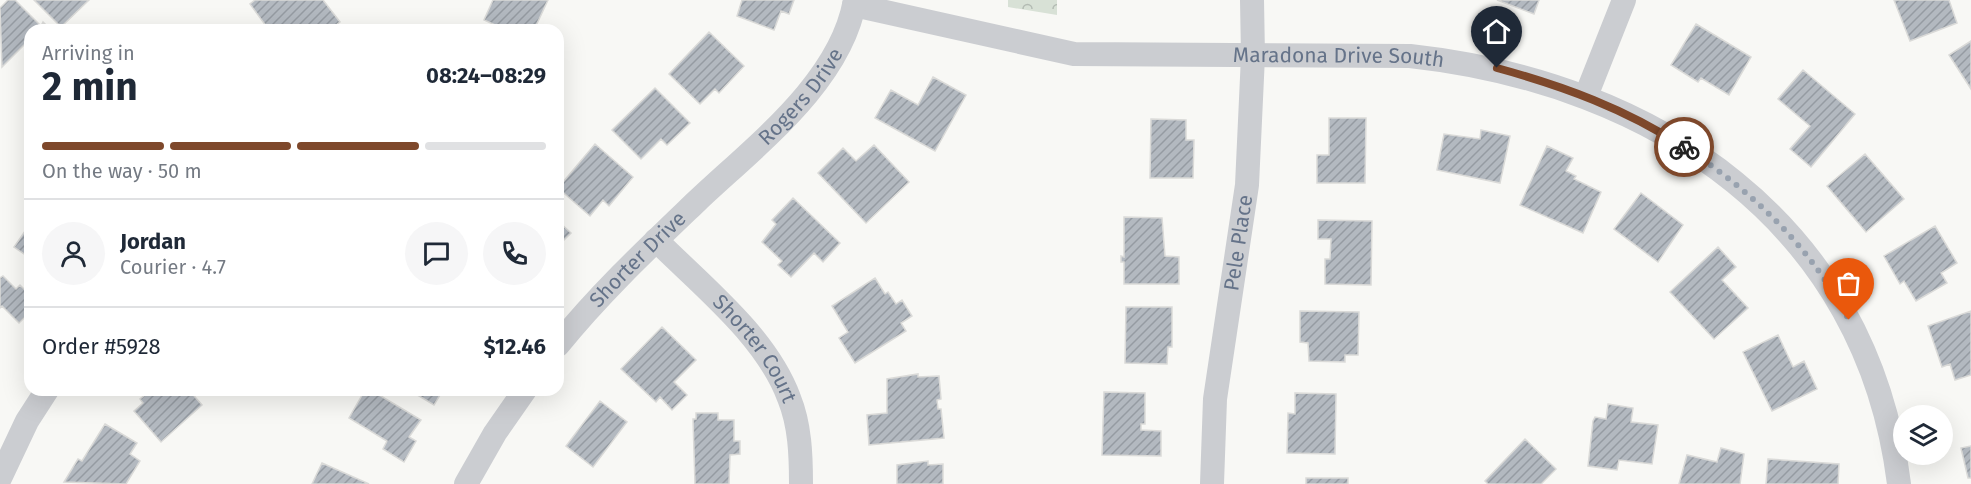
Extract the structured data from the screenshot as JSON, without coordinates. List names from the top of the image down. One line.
{"streets":{"street":["Maradona Drive South","Rogers Drive","Pele Place","Shorter Drive","Shorter Court"]},"crossings":[["Maradona Drive South","Rogers Drive"],["Maradona Drive South","Pele Place"],["Rogers Drive","Shorter Drive"],["Shorter Drive","Shorter Court"]],"page":{"heading":["2 min","Arriving in","08:24–08:29"],"panel":["Jordan","Courier · 4.7","Order #5928","$12.46"],"bar":"On the way · 50 m"}}
